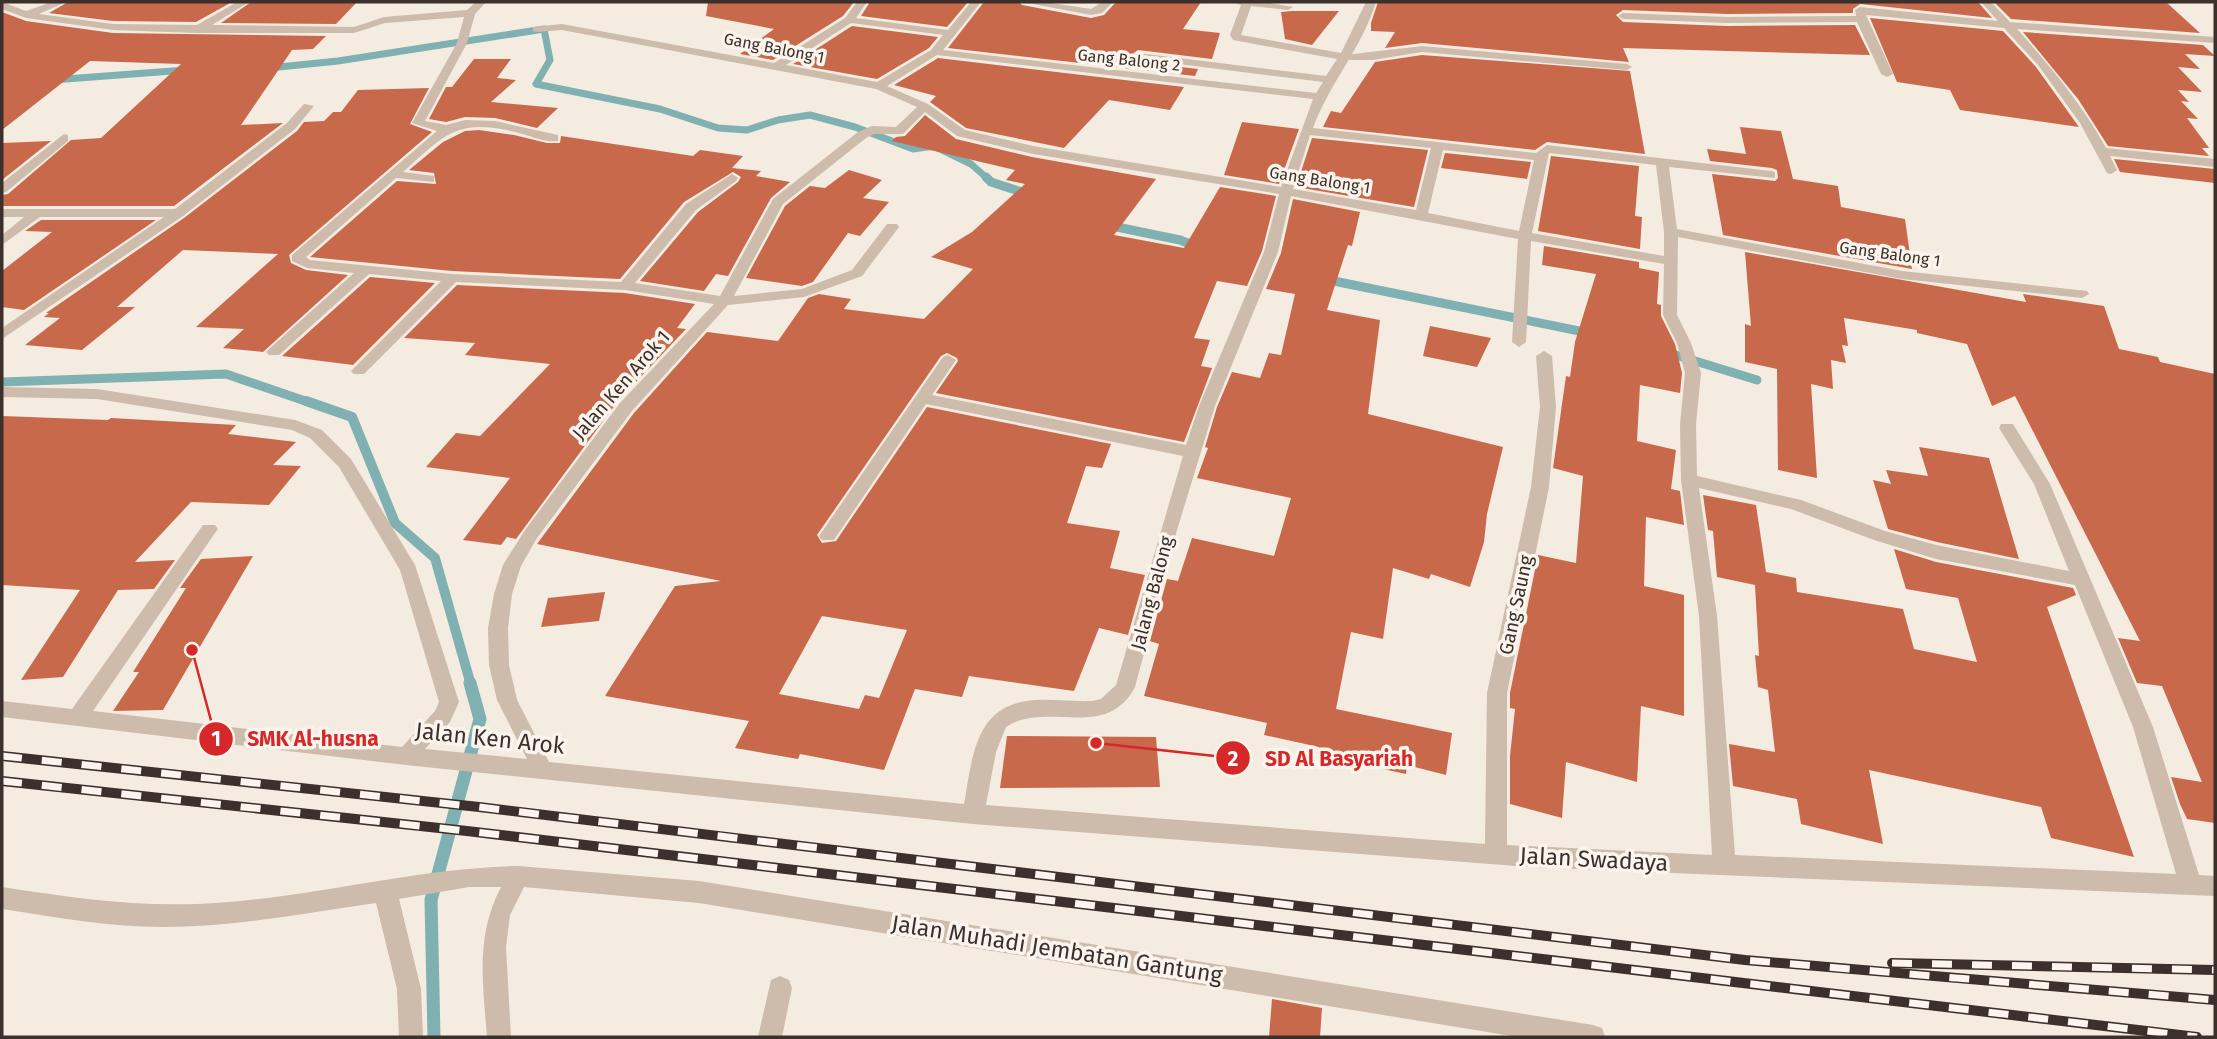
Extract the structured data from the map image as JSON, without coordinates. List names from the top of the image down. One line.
{"streets":{"street":["Gang Balong 1","Gang Balong 2","Jalan Ken Arok 1","Jalang Balong","Gang Saung","Jalan Ken Arok","Jalan Swadaya","Jalan Muhadi Jembatan Gantung"]},"crossings":[["Gang Balong 1","Jalan Ken Arok 1"],["Gang Balong 1","Jalang Balong"],["Gang Balong 2","Jalang Balong"],["Jalan Ken Arok 1","Jalan Ken Arok"],["Jalang Balong","Jalan Ken Arok"],["Jalang Balong","Jalan Swadaya"],["Gang Saung","Jalan Swadaya"],["Jalan Ken Arok","Jalan Swadaya"]],"places":["SMK Al-husna","SD Al Basyariah"]}
